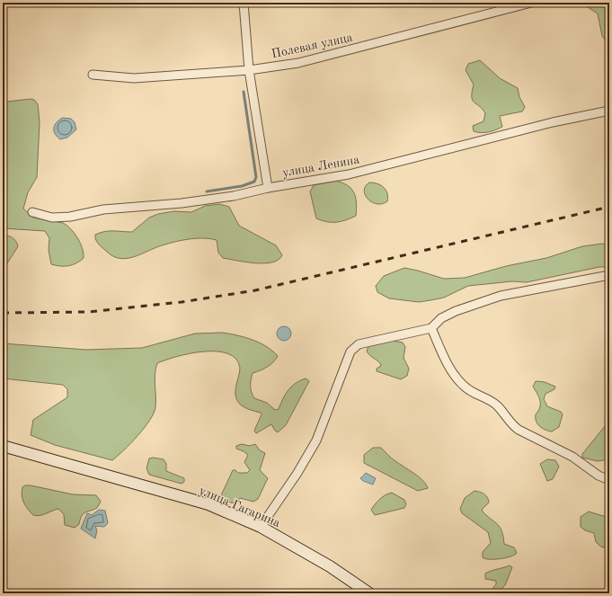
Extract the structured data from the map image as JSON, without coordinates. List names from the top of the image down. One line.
{"streets":{"main road":["улица Гагарина"],"street":["Полевая улица","улица Ленина"]}}
